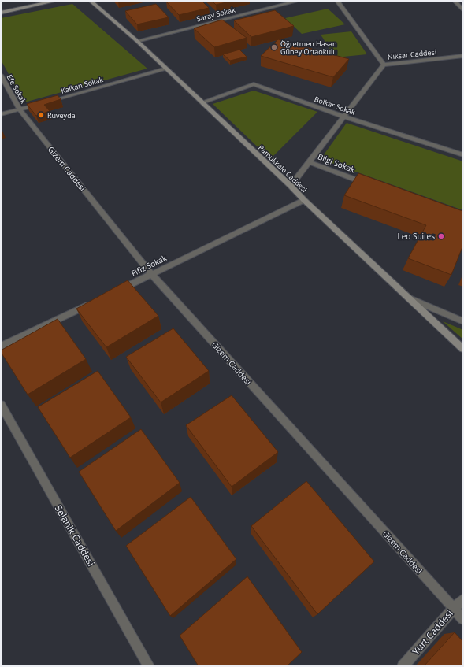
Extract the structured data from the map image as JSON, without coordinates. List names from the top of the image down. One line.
{"streets":{"street":["Saray Sokak","Niksar Caddesi","Kalkan Sokak","Efe Sokak","Bolkar Sokak","Bilgi Sokak","Gizem Caddesi","Pamukkale Caddesi","Fifiz Sokak","Selanik Caddesi","Yurt Caddesi"]},"crossings":[["Saray Sokak","Pamukkale Caddesi"],["Niksar Caddesi","Bolkar Sokak"],["Niksar Caddesi","Bilgi Sokak"],["Niksar Caddesi","Pamukkale Caddesi"],["Kalkan Sokak","Efe Sokak"],["Kalkan Sokak","Gizem Caddesi"],["Kalkan Sokak","Pamukkale Caddesi"],["Efe Sokak","Gizem Caddesi"],["Bolkar Sokak","Pamukkale Caddesi"],["Gizem Caddesi","Fifiz Sokak"],["Gizem Caddesi","Yurt Caddesi"],["Pamukkale Caddesi","Fifiz Sokak"]],"places":["Öğretmen Hasan Güney Ortaokulu","Rüveyda","Leo Suites"]}
